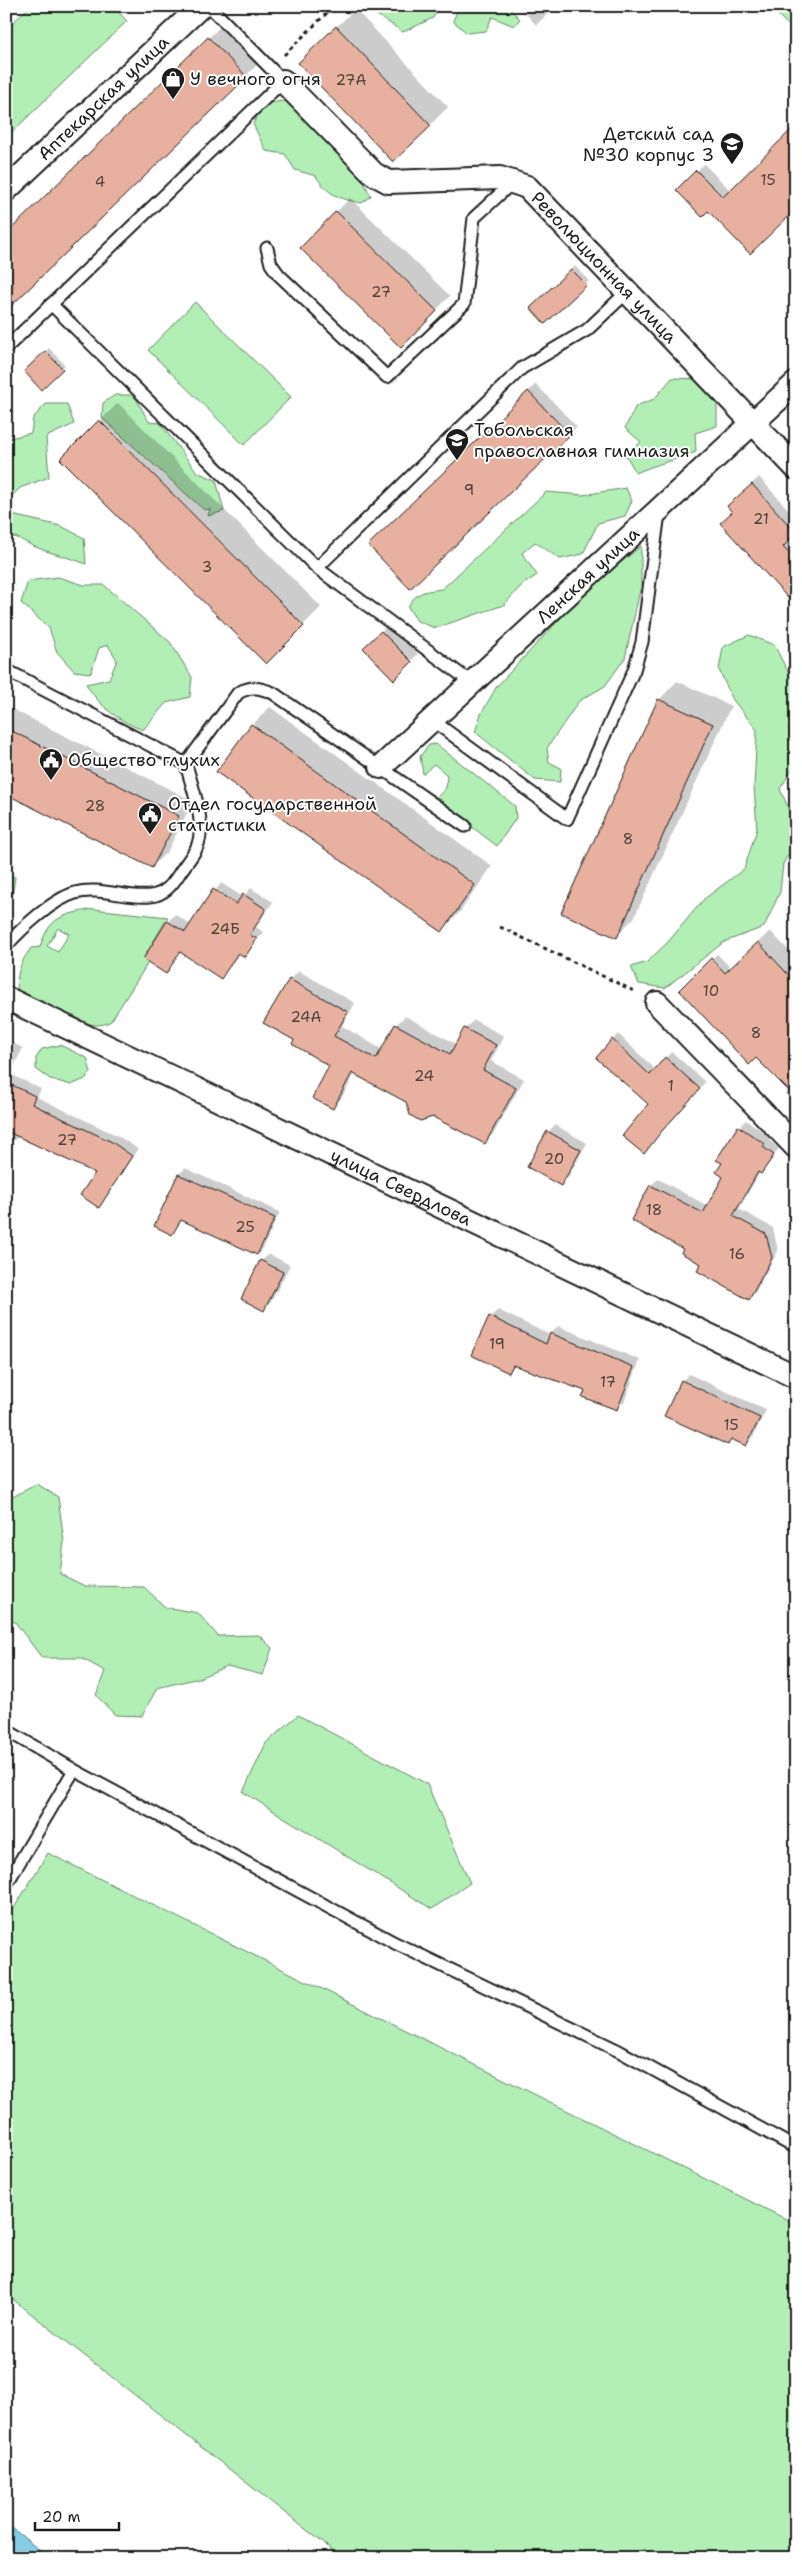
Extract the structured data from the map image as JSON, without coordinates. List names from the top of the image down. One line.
{"streets":{"street":["Аптекарская улица","Революционная улица","Ленская улица","улица Свердлова"]},"crossings":[["Революционная улица","Ленская улица"]],"places":{"shop":["У вечного огня"],"school or university":["Детский сад №30 корпус 3","Тобольская православная гимназия"],"public building":["Общество глухих","Отдел государственной статистики"]},"house_numbers":["27А","15","4","27","9","21","3","28","8","24Б","10","24А","8","24","1","27","20","18","25","16","19","17","15"],"scale_bar":"20 m"}
